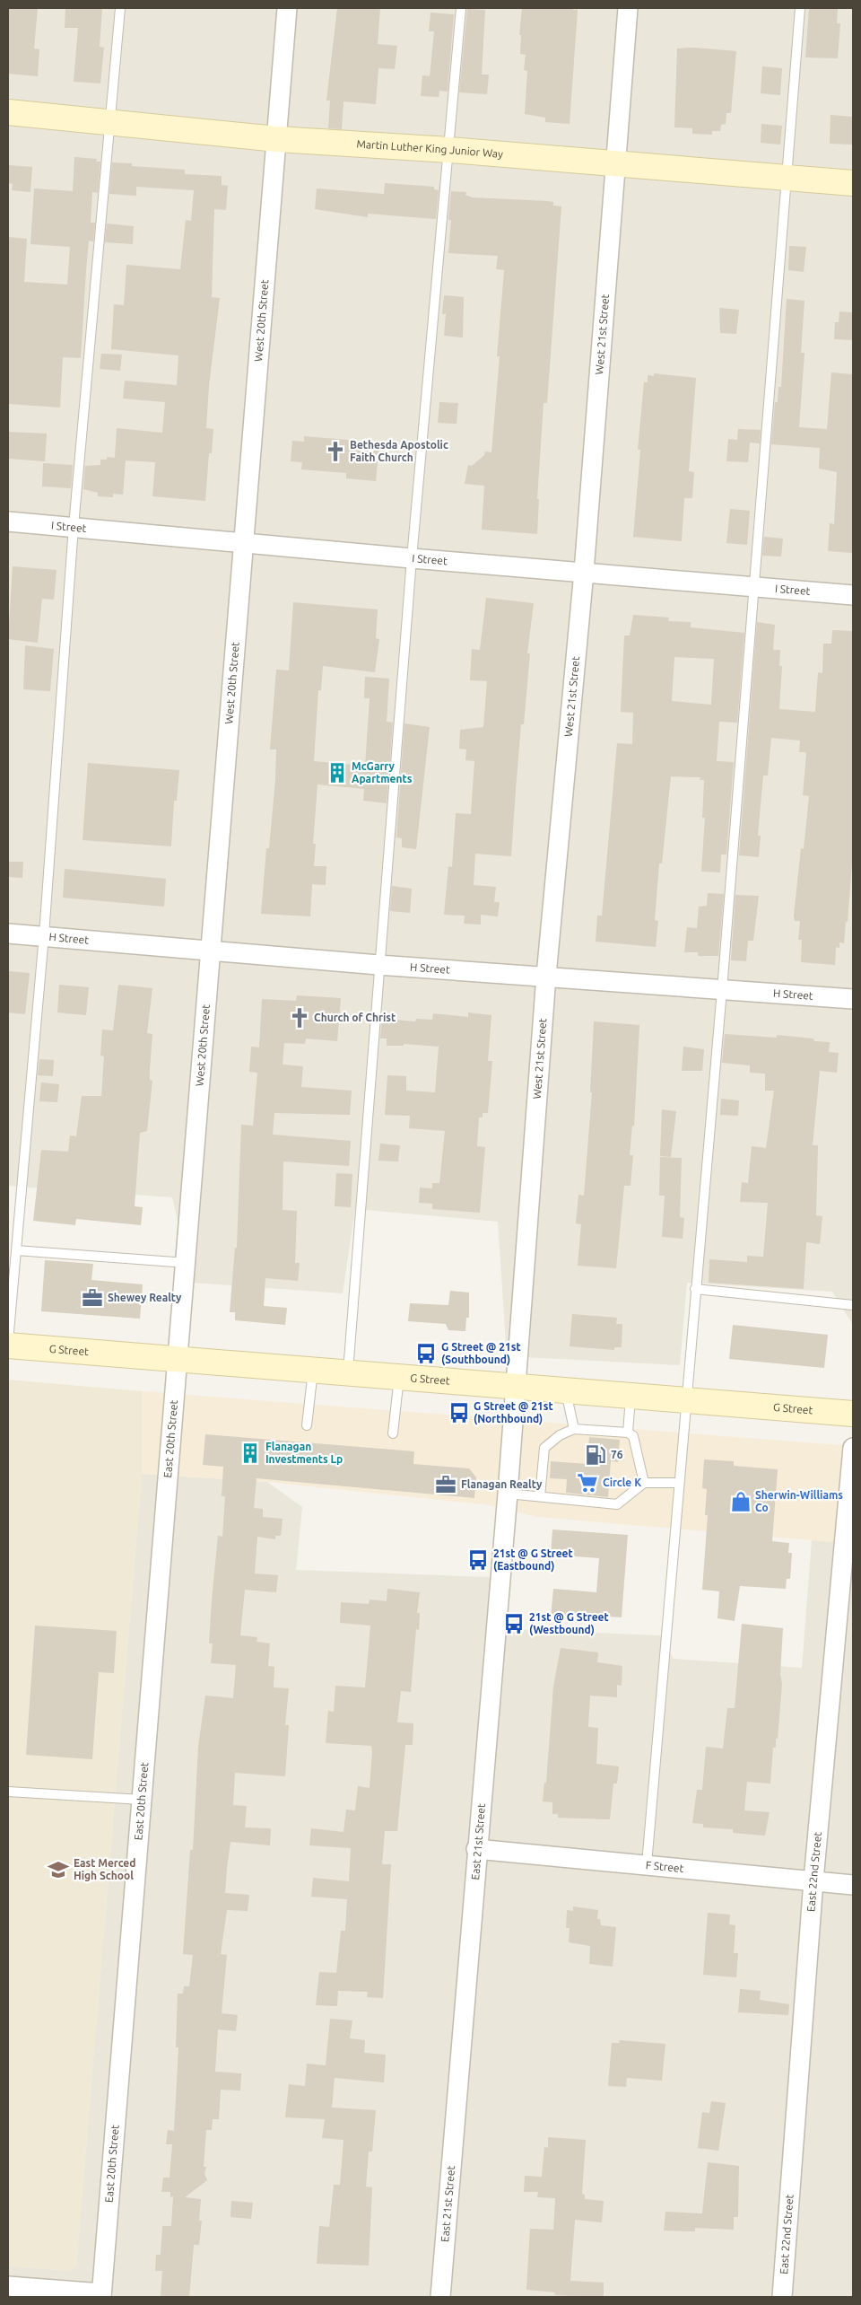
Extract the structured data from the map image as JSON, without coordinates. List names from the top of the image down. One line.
{"streets":{"main road":["Martin Luther King Junior Way","G Street"],"street":["West 20th Street","West 21st Street","I Street","H Street","East 20th Street","East 21st Street","F Street","East 22nd Street"]},"crossings":[["Martin Luther King Junior Way","West 20th Street"],["Martin Luther King Junior Way","West 21st Street"],["West 20th Street","I Street"],["West 20th Street","H Street"],["West 20th Street","G Street"],["West 20th Street","East 20th Street"],["West 21st Street","I Street"],["West 21st Street","H Street"],["West 21st Street","G Street"],["West 21st Street","East 21st Street"],["G Street","East 20th Street"],["G Street","East 21st Street"],["East 21st Street","F Street"],["F Street","East 22nd Street"]],"places":{"church":["Bethesda Apostolic Faith Church","Church of Christ"],"building":["McGarry Apartments","Flanagan Investments Lp"],"office":["Shewey Realty","Flanagan Realty"],"bus stop":["G Street @ 21st (Southbound)","G Street @ 21st (Northbound)","21st @ G Street (Eastbound)","21st @ G Street (Westbound)"],"fuel station":["76"],"supermarket":["Circle K"],"shop":["Sherwin-Williams Co"],"school or university":["East Merced High School"]}}
